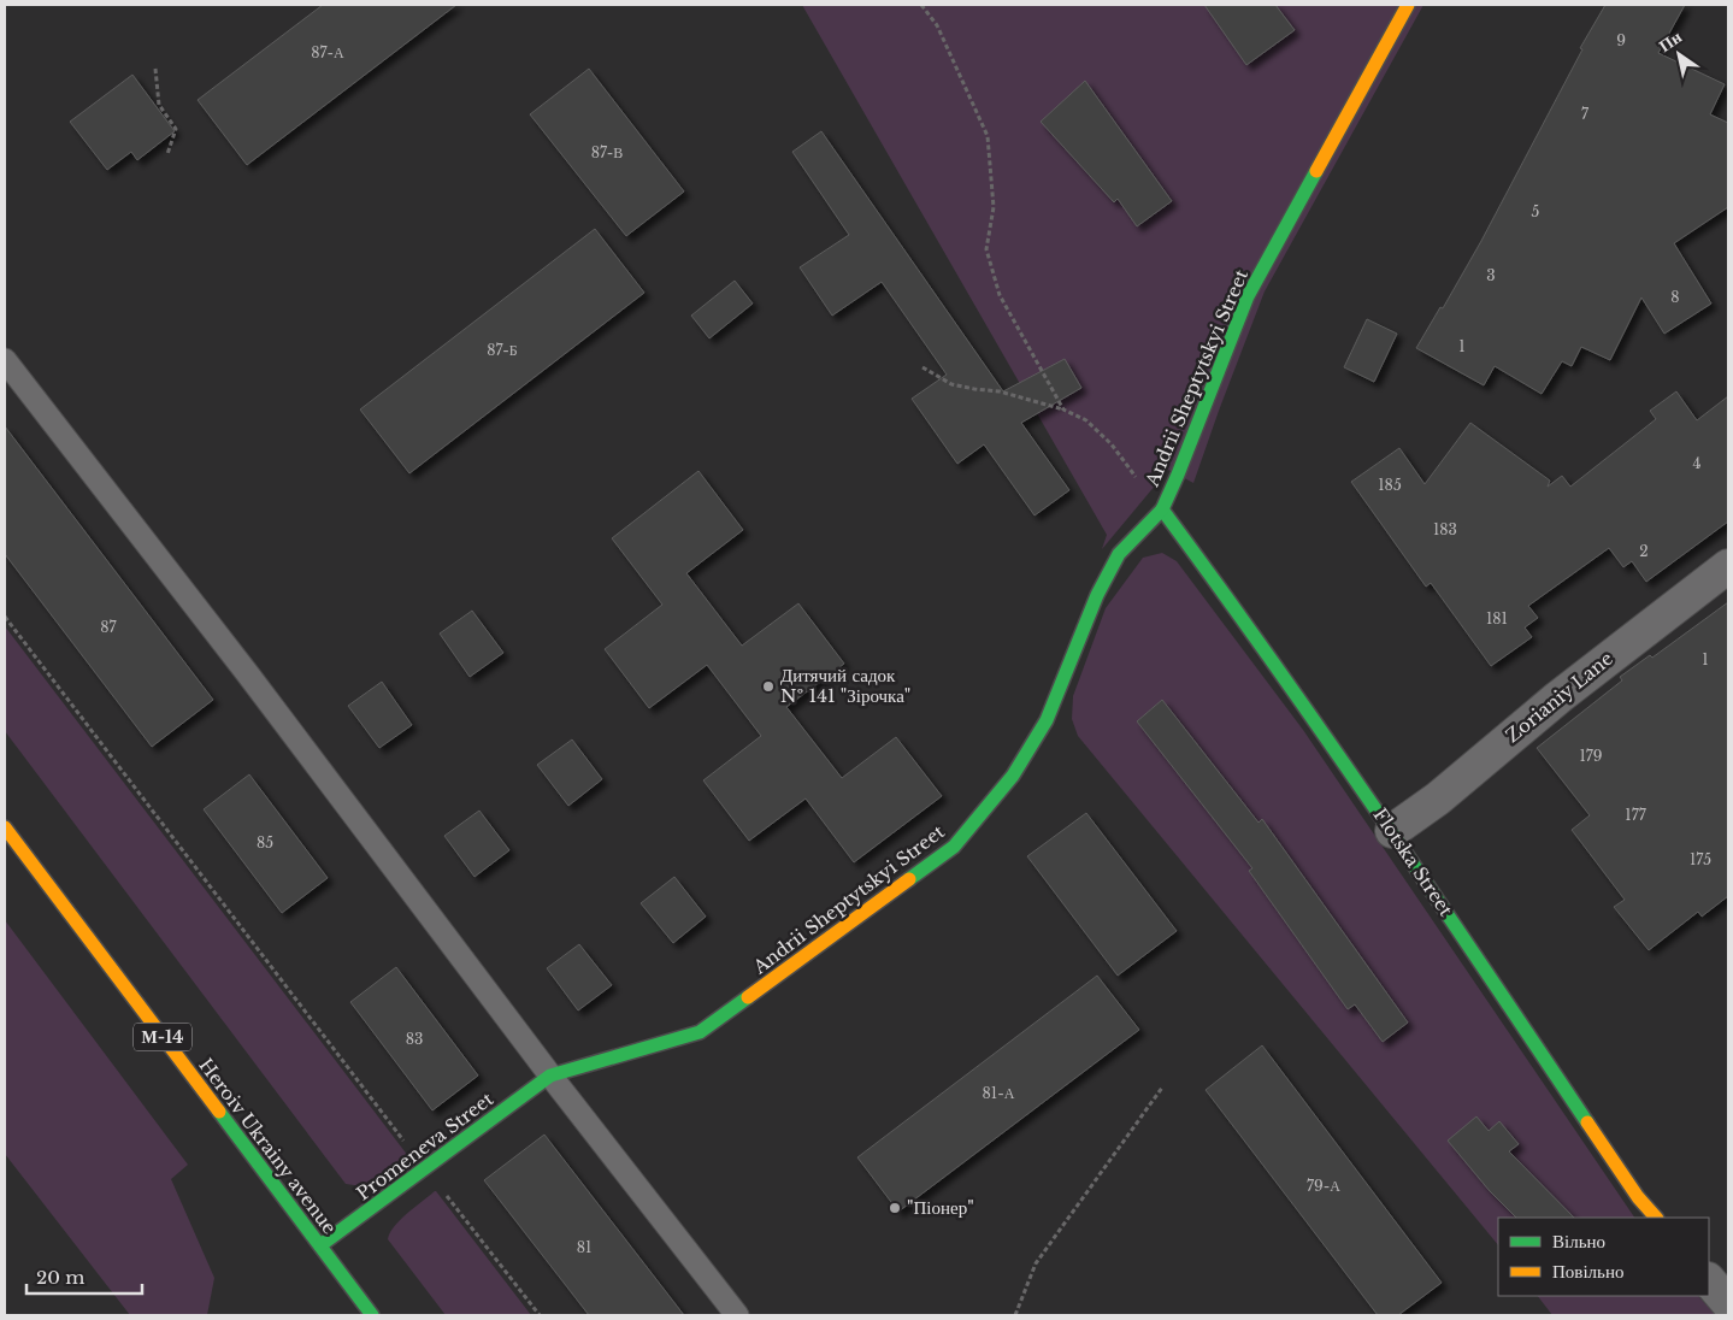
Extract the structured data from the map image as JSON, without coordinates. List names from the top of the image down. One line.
{"streets":{"main road":["Andrii Sheptytskyi Street","Flotska Street","М-14","Heroiv Ukrainy avenue","Promeneva Street"],"street":["Zorianiy Lane"]},"crossings":[["Andrii Sheptytskyi Street","Flotska Street"],["Andrii Sheptytskyi Street","Promeneva Street"],["Zorianiy Lane","Flotska Street"],["Heroiv Ukrainy avenue","Promeneva Street"]],"places":["Дитячий садок № 141 \"Зірочка\"","\"Піонер\""],"house_numbers":["9","87-А","7","87-В","5","3","8","1","87-Б","4","185","183","2","181","87","1","179","177","85","175","83","81-А","79-А","81"],"legend":["Вільно","Повільно"],"scale_bar":"20 m","north":"top left"}
